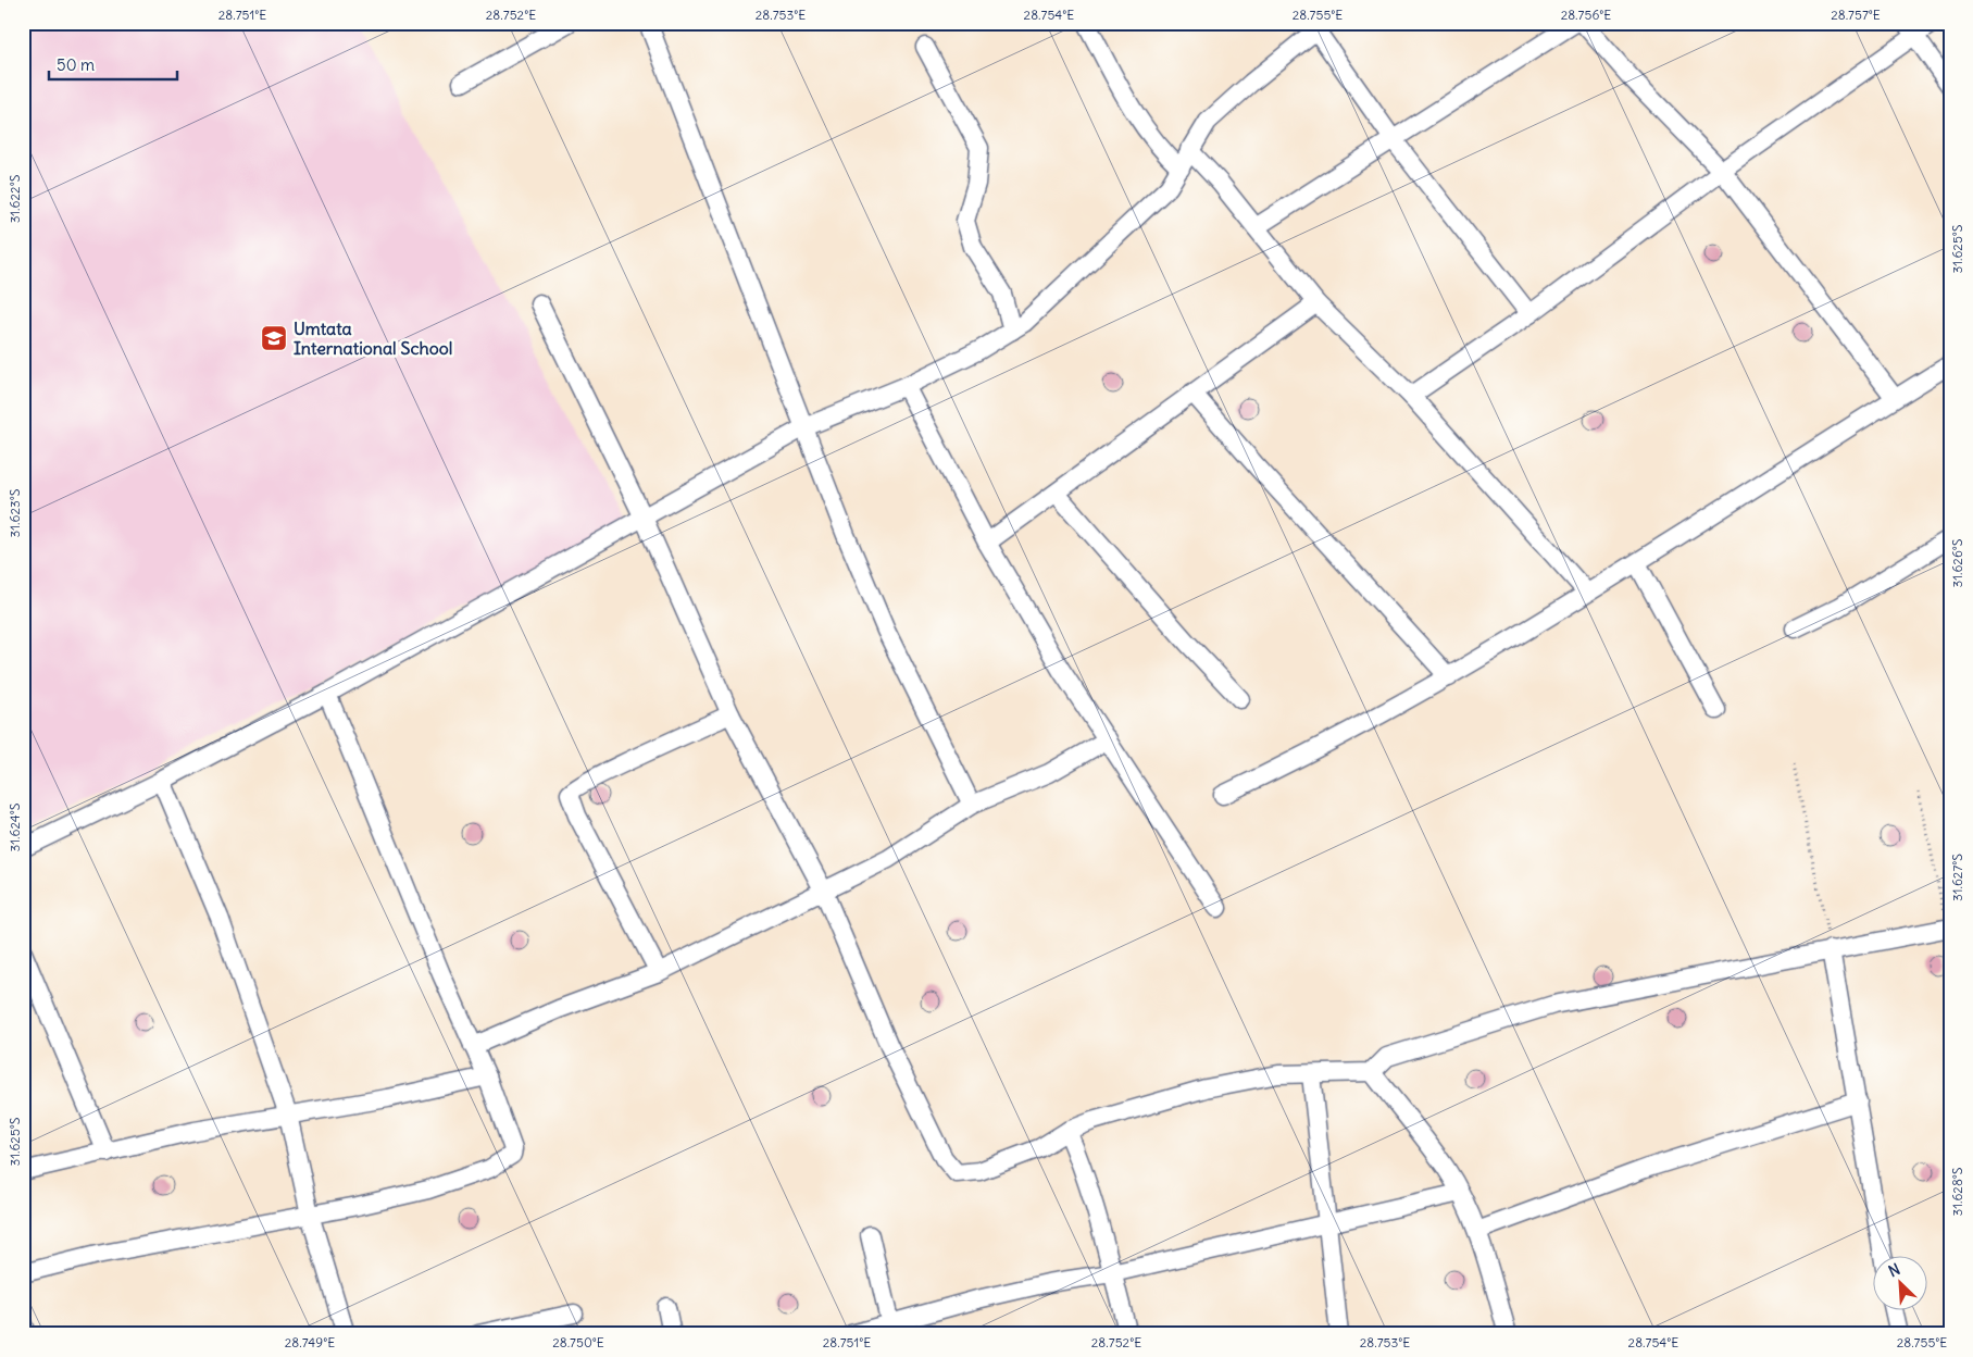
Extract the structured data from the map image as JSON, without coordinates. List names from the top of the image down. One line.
{"places":{"school or university":["Umtata International School"]},"scale_bar":"50 m","north":"top left","coordinates":["28.751°E","28.752°E","28.753°E","28.754°E","28.755°E","28.756°E","28.757°E","31.622°S","31.625°S","31.623°S","31.626°S","31.624°S","31.627°S","31.628°S","28.749°E","28.750°E"]}
